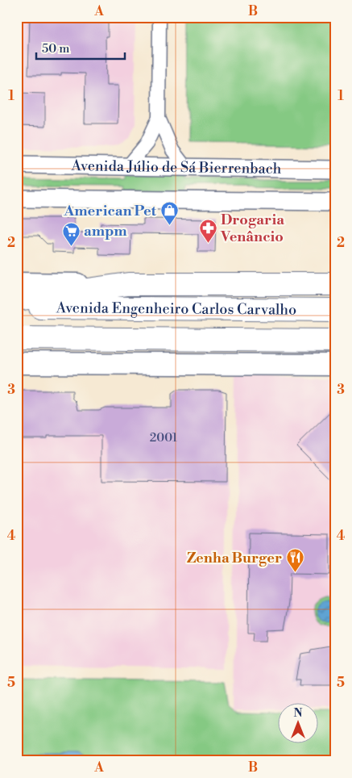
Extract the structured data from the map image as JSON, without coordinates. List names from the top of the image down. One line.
{"streets":{"highway":["Avenida Engenheiro Carlos Carvalho"],"street":["Avenida Júlio de Sá Bierrenbach"]},"places":{"shop":["American Pet"],"pharmacy":["Drogaria Venâncio"],"supermarket":["ampm"],"restaurant":["Zenha Burger"]},"house_numbers":["2001"],"scale_bar":"50 m","north":"top","grid":{"columns":["A","B"],"rows":["1","2","3","4","5"]}}
